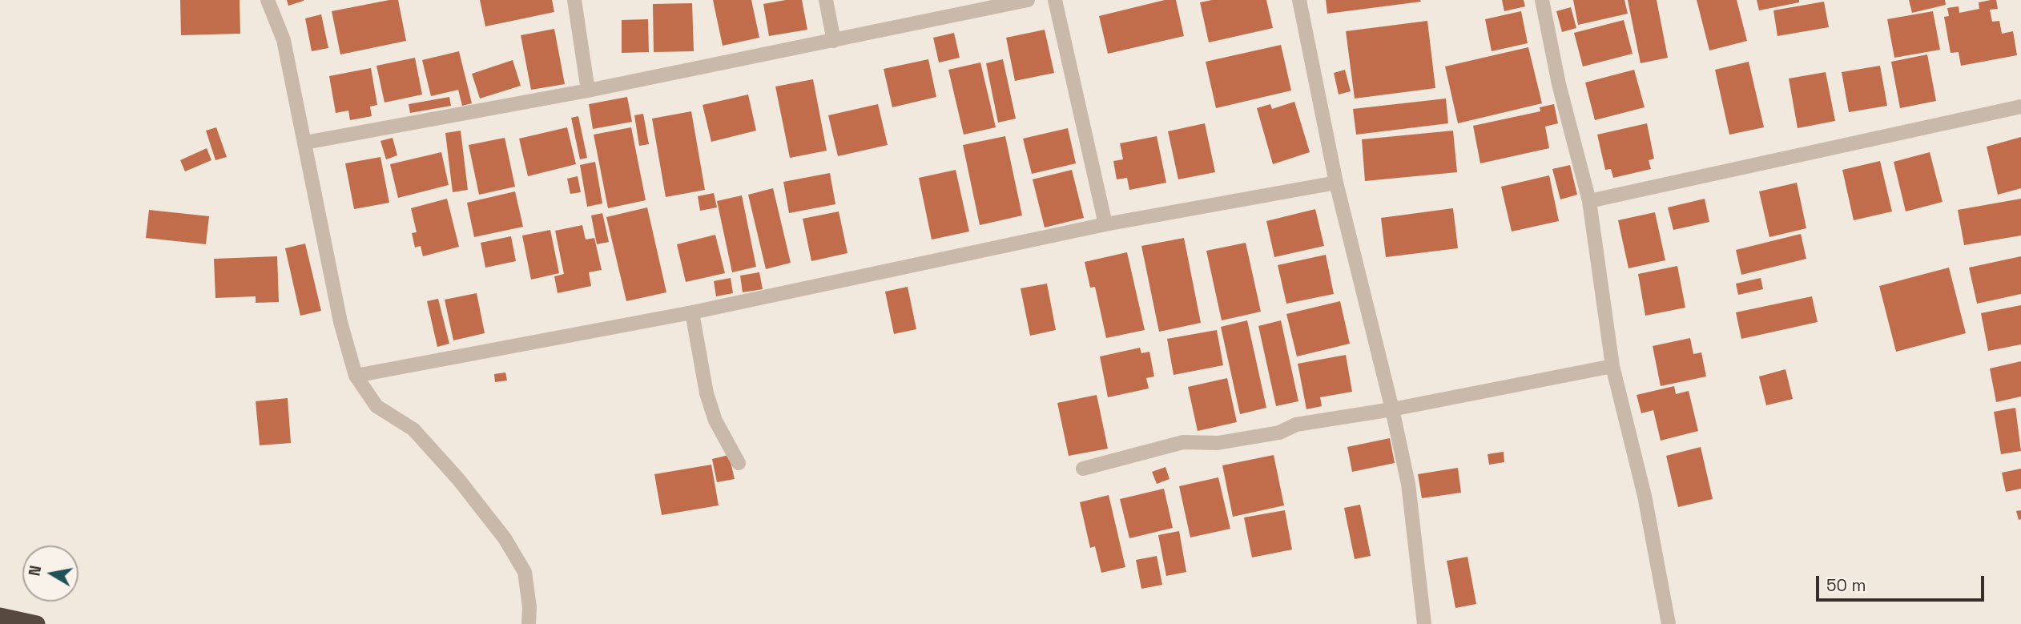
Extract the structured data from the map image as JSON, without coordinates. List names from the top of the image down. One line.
{"scale_bar":"50 m","north":"left"}
